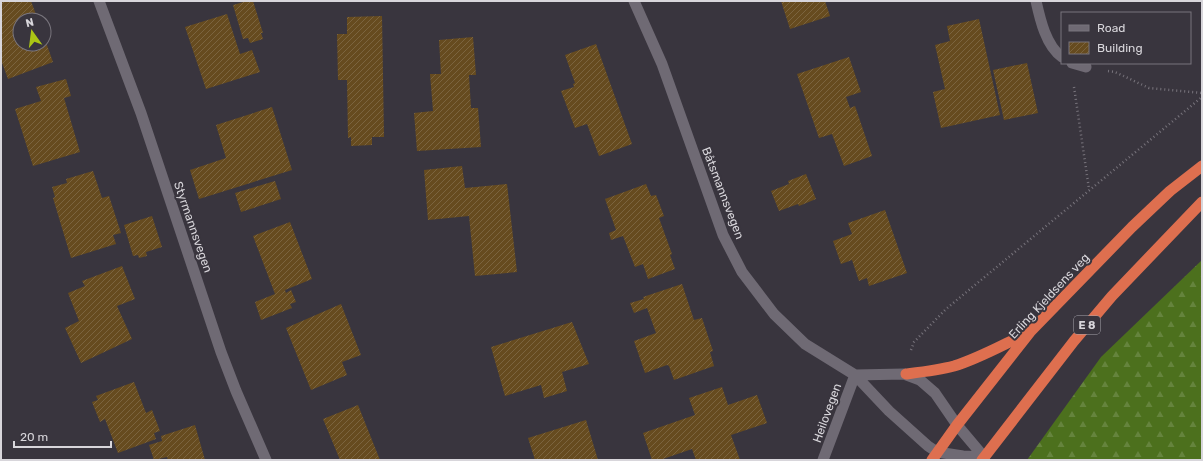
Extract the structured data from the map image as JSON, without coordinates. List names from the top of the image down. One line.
{"streets":{"highway":["Erling Kjeldsens veg","E 8"],"street":["Båtsmannsvegen","Styrmannsvegen","Heilovegen"]},"crossings":[["Båtsmannsvegen","Erling Kjeldsens veg"],["Båtsmannsvegen","E 8"],["Båtsmannsvegen","Heilovegen"]],"legend":["Road","Building"],"scale_bar":"20 m","north":"top"}
